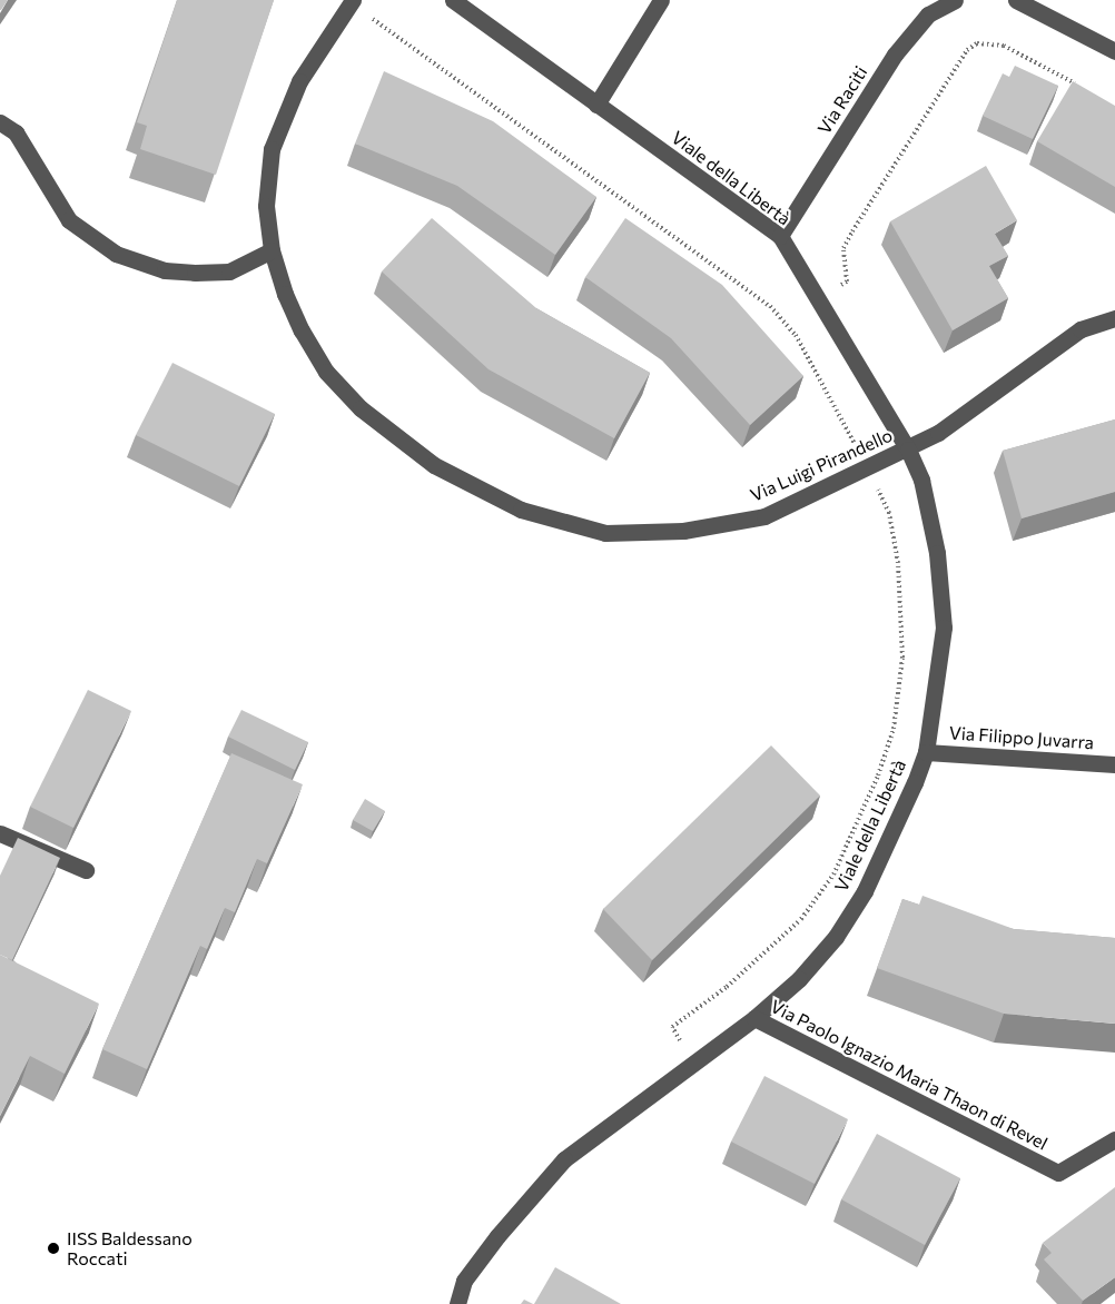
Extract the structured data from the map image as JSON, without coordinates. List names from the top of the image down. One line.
{"streets":{"street":["Via Raciti","Viale della Libertà","Via Luigi Pirandello","Via Filippo Juvarra","Via Paolo Ignazio Maria Thaon di Revel"]},"crossings":[["Via Raciti","Viale della Libertà"],["Viale della Libertà","Via Luigi Pirandello"],["Viale della Libertà","Via Filippo Juvarra"],["Viale della Libertà","Via Paolo Ignazio Maria Thaon di Revel"]],"places":["IISS Baldessano Roccati"]}
